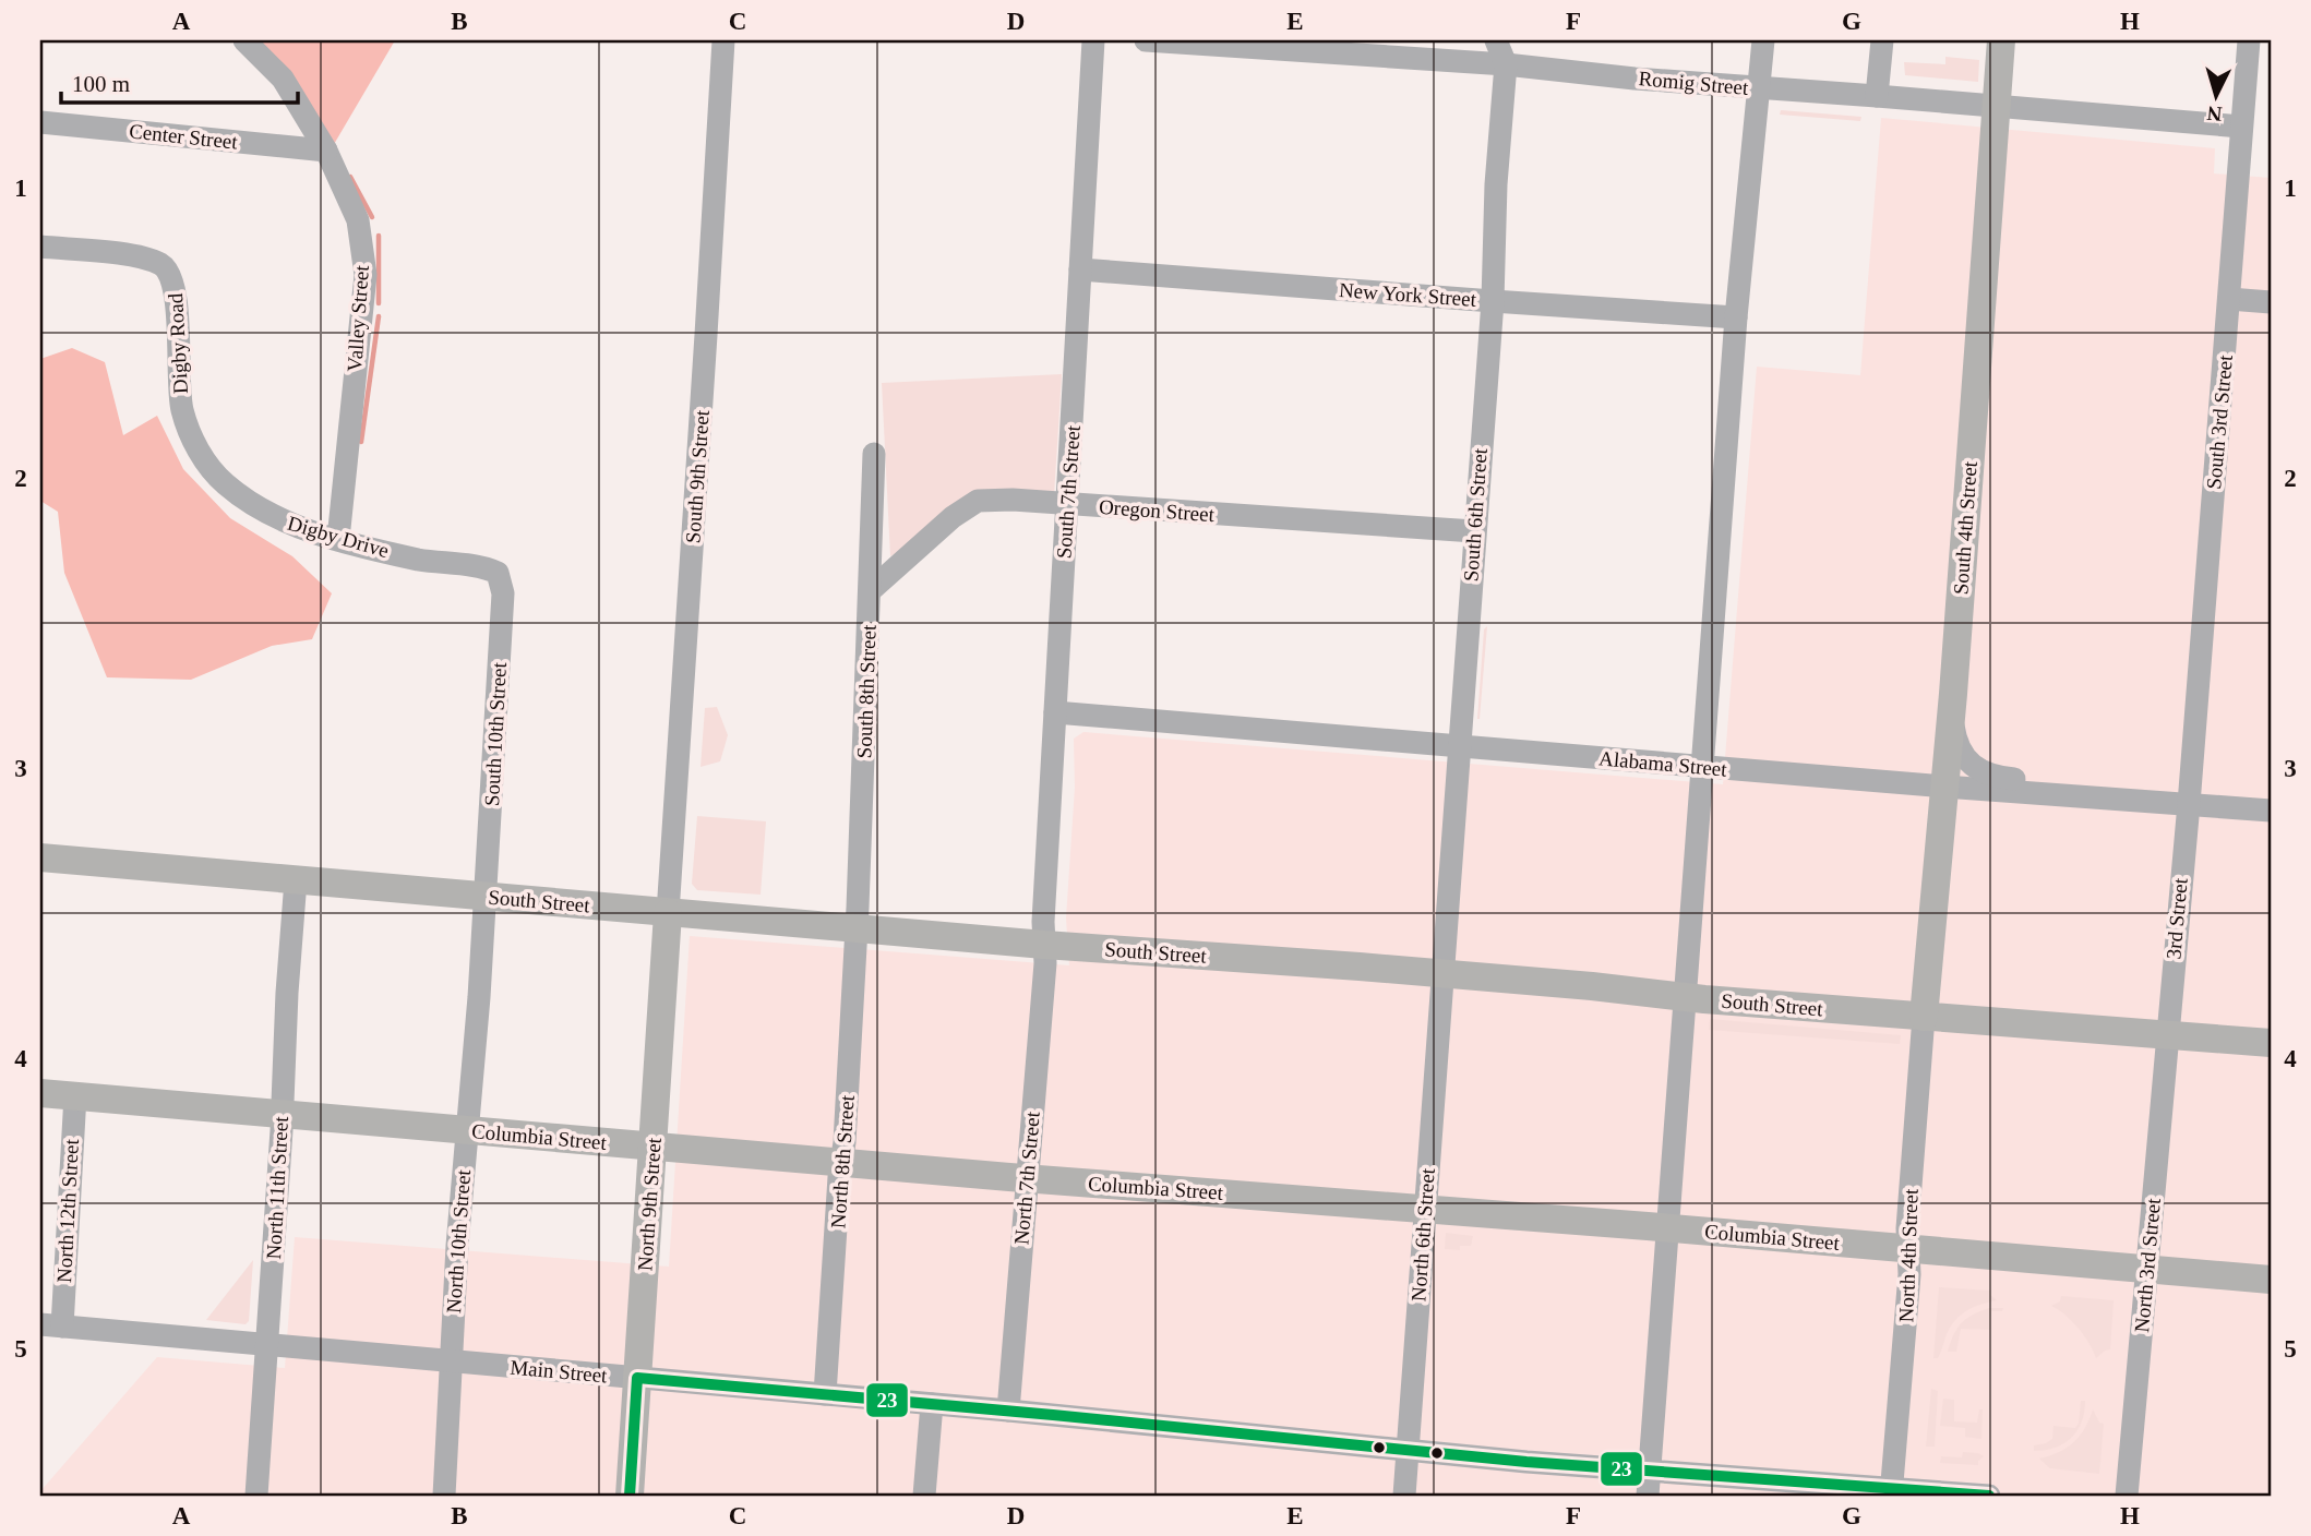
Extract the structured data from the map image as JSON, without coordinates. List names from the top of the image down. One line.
{"streets":{"main road":["South 4th Street","South Street","Columbia Street","North 9th Street"],"street":["Romig Street","Center Street","New York Street","Valley Street","Digby Road","South 3rd Street","South 9th Street","South 7th Street","Oregon Street","South 6th Street","Digby Drive","South 8th Street","South 10th Street","Alabama Street","3rd Street","North 8th Street","North 7th Street","North 11th Street","North 12th Street","North 6th Street","North 10th Street","North 4th Street","North 3rd Street","Main Street"]},"crossings":[["Romig Street","South 3rd Street"],["Romig Street","South 6th Street"],["Romig Street","South 4th Street"],["Center Street","Valley Street"],["New York Street","South 7th Street"],["New York Street","South 6th Street"],["Valley Street","Digby Drive"],["Digby Road","Digby Drive"],["South 3rd Street","Alabama Street"],["South 3rd Street","3rd Street"],["South 9th Street","South Street"],["South 9th Street","North 9th Street"],["South 7th Street","Oregon Street"],["South 7th Street","Alabama Street"],["South 7th Street","South Street"],["South 7th Street","North 7th Street"],["Oregon Street","South 6th Street"],["Oregon Street","South 8th Street"],["South 6th Street","Alabama Street"],["South 6th Street","South Street"],["South 6th Street","North 6th Street"],["South 4th Street","Alabama Street"],["South 4th Street","South Street"],["South 4th Street","North 4th Street"],["Digby Drive","South 10th Street"],["South 8th Street","South Street"],["South 8th Street","North 8th Street"],["South 10th Street","South Street"],["South 10th Street","North 10th Street"],["Alabama Street","3rd Street"],["South Street","3rd Street"],["South Street","North 8th Street"],["South Street","North 7th Street"],["South Street","North 11th Street"],["South Street","North 9th Street"],["South Street","North 6th Street"],["South Street","North 10th Street"],["South Street","North 4th Street"],["South Street","North 3rd Street"],["3rd Street","North 3rd Street"],["Columbia Street","North 8th Street"],["Columbia Street","North 7th Street"],["Columbia Street","North 11th Street"],["Columbia Street","North 9th Street"],["Columbia Street","North 12th Street"],["Columbia Street","North 6th Street"],["Columbia Street","North 10th Street"],["Columbia Street","North 4th Street"],["Columbia Street","North 3rd Street"],["North 8th Street","Main Street"],["North 7th Street","Main Street"],["North 11th Street","Main Street"],["North 9th Street","Main Street"],["North 12th Street","Main Street"],["North 6th Street","Main Street"],["North 10th Street","Main Street"],["North 4th Street","Main Street"]],"lines":["transit line 23"],"scale_bar":"100 m","north":"bottom","grid":{"columns":["A","B","C","D","E","F","G","H"],"rows":["1","2","3","4","5"]}}
